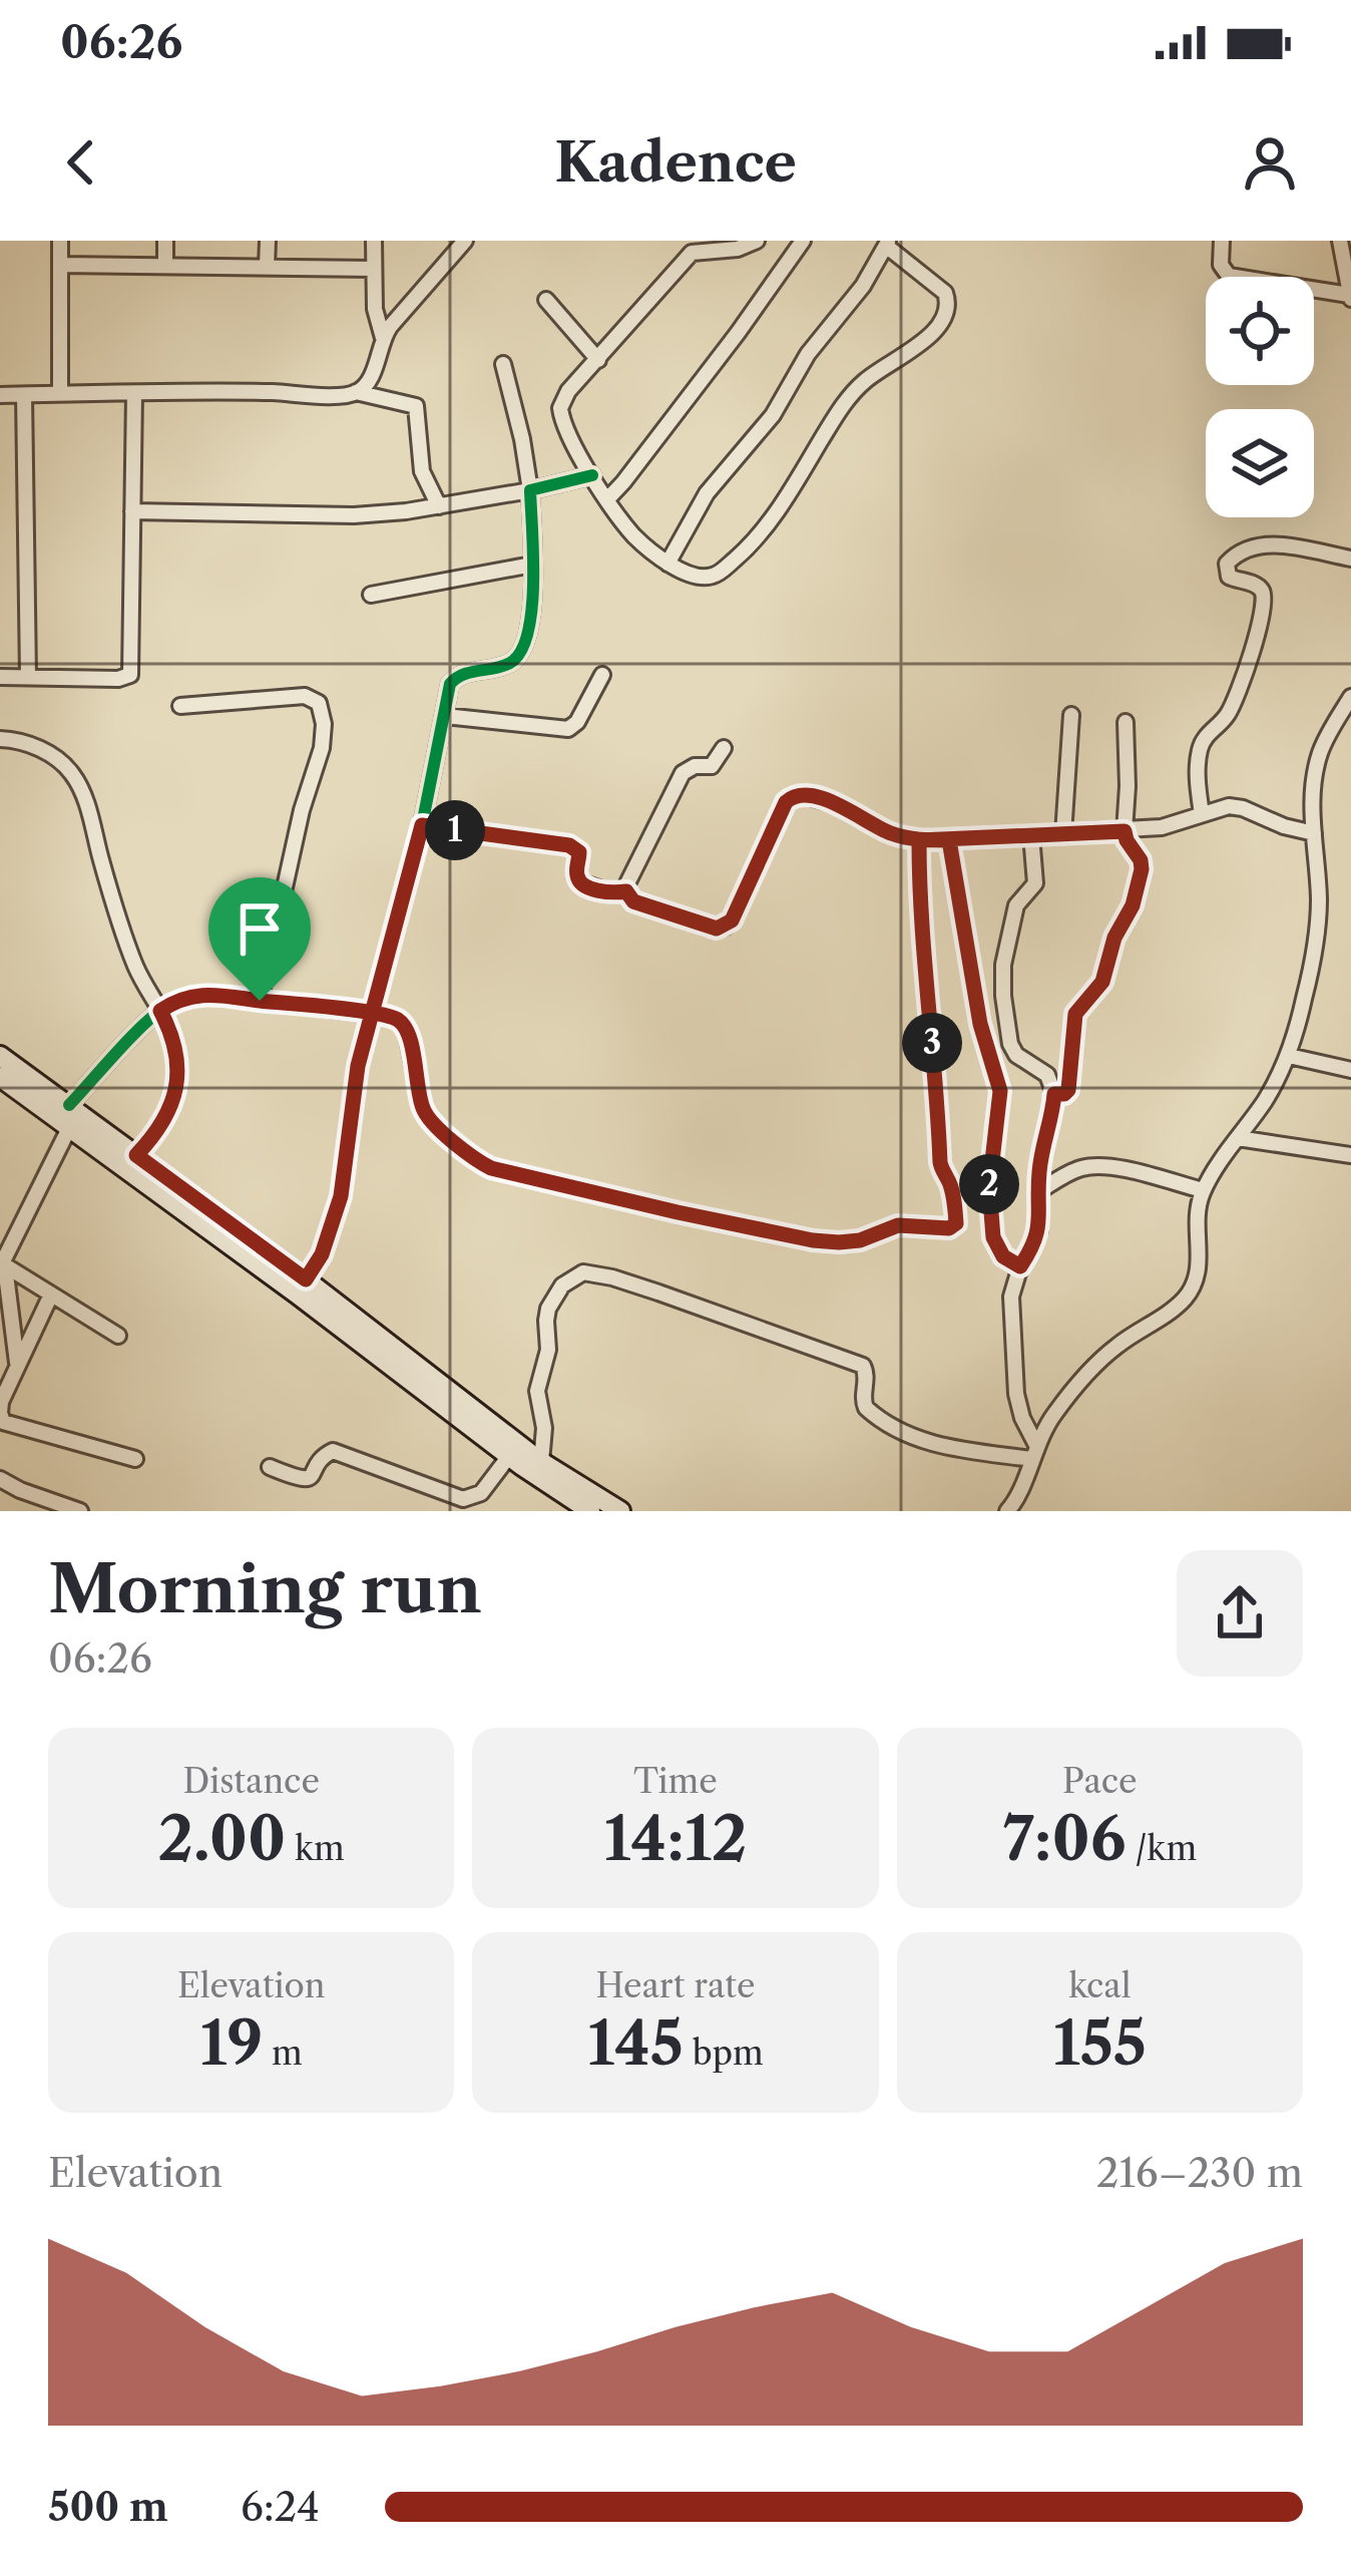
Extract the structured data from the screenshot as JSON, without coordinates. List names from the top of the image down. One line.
{"page":{"status":"06:26","header":"Kadence","pins":["1","3","2"],"heading":["Morning run","06:26"],"stats":[["Distance","2.00 km"],["Time","14:12"],["Pace","7:06 /km"],["Elevation","19 m"],["Heart rate","145 bpm"],["kcal","155"]],"chart":["Elevation","216–230 m"],"list":[{"name":"500 m","note":"6:24"}]}}
